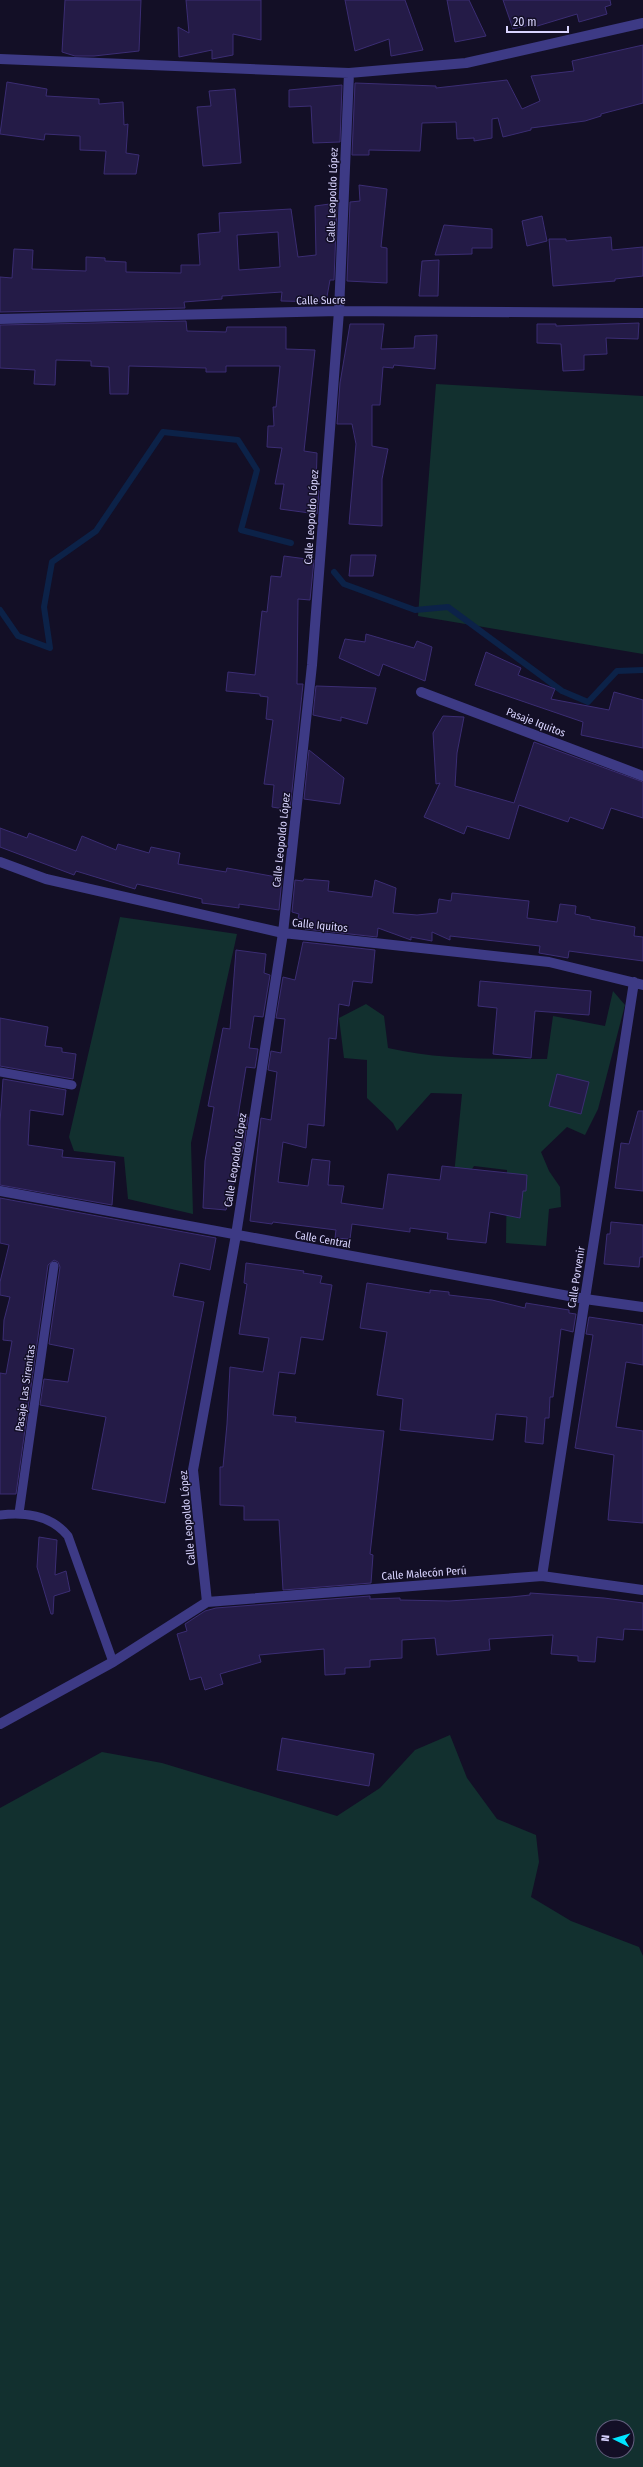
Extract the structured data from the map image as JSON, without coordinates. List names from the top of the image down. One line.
{"streets":{"street":["Calle Leopoldo López","Calle Sucre","Pasaje Iquitos","Calle Iquitos","Calle Central","Calle Porvenir","Calle Malecón Perú"],"lane":["Pasaje Las Sirenitas"]},"crossings":[["Calle Leopoldo López","Calle Sucre"],["Calle Leopoldo López","Calle Iquitos"],["Calle Leopoldo López","Calle Central"],["Calle Leopoldo López","Calle Malecón Perú"],["Calle Iquitos","Calle Porvenir"],["Calle Central","Calle Porvenir"],["Calle Porvenir","Calle Malecón Perú"]],"scale_bar":"20 m","north":"left"}
